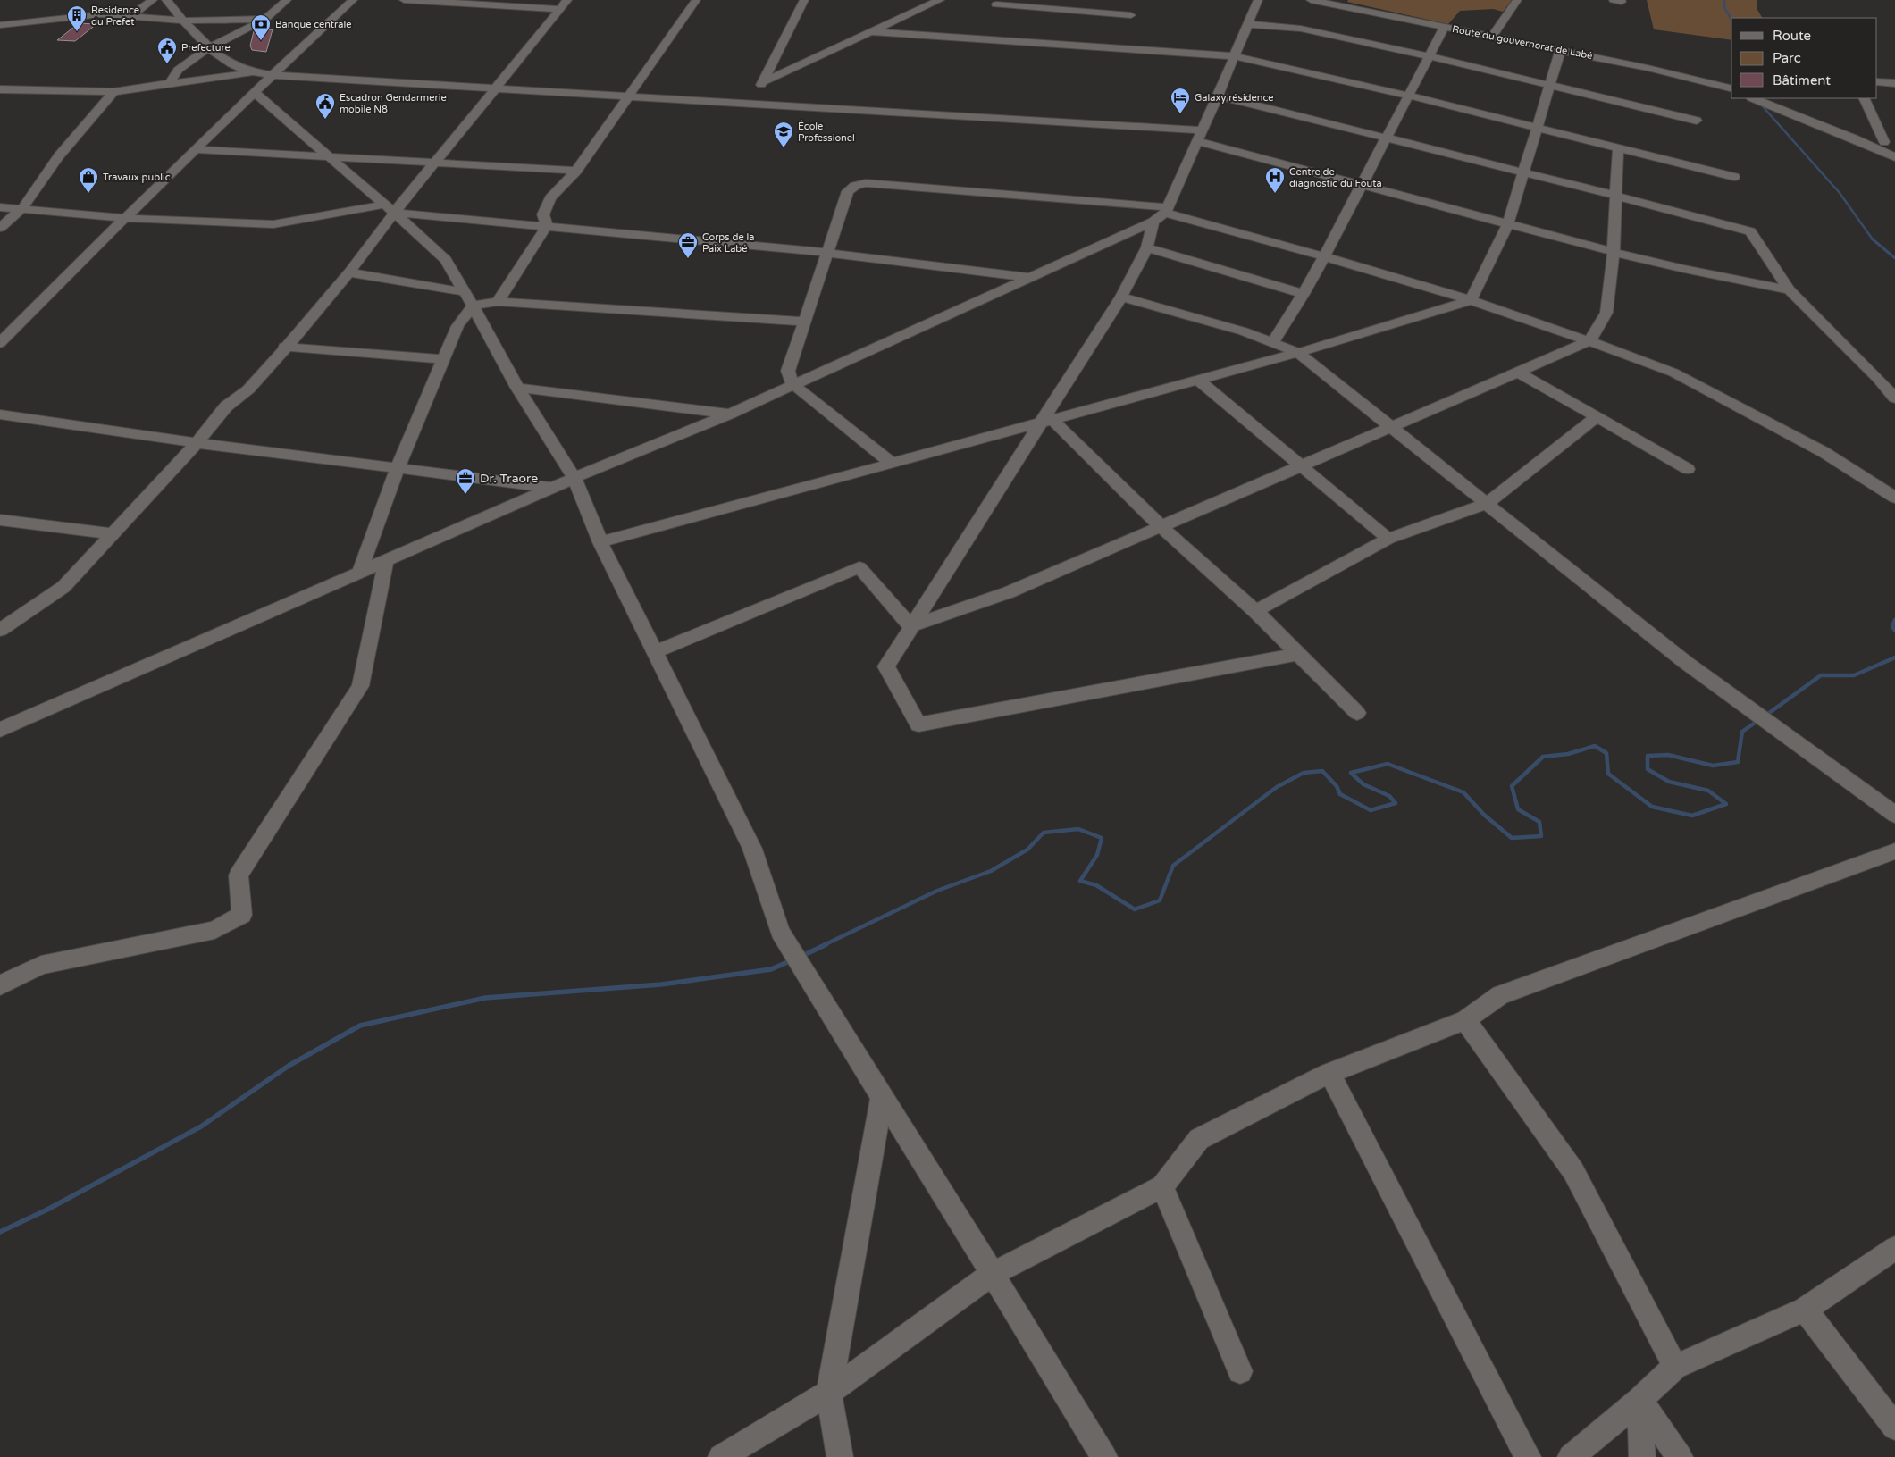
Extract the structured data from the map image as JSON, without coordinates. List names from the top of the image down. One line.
{"streets":{"street":["Route du gouvernorat de Labé"]},"places":{"building":["Residence du Prefet"],"bank":["Banque centrale"],"public building":["Prefecture","Escadron Gendarmerie mobile N8"],"hotel":["Galaxy résidence"],"school or university":["École Professionel"],"shop":["Travaux public"],"hospital":["Centre de diagnostic du Fouta"],"office":["Corps de la Paix Labé","Dr. Traore"]},"legend":["Route","Parc","Bâtiment"]}
